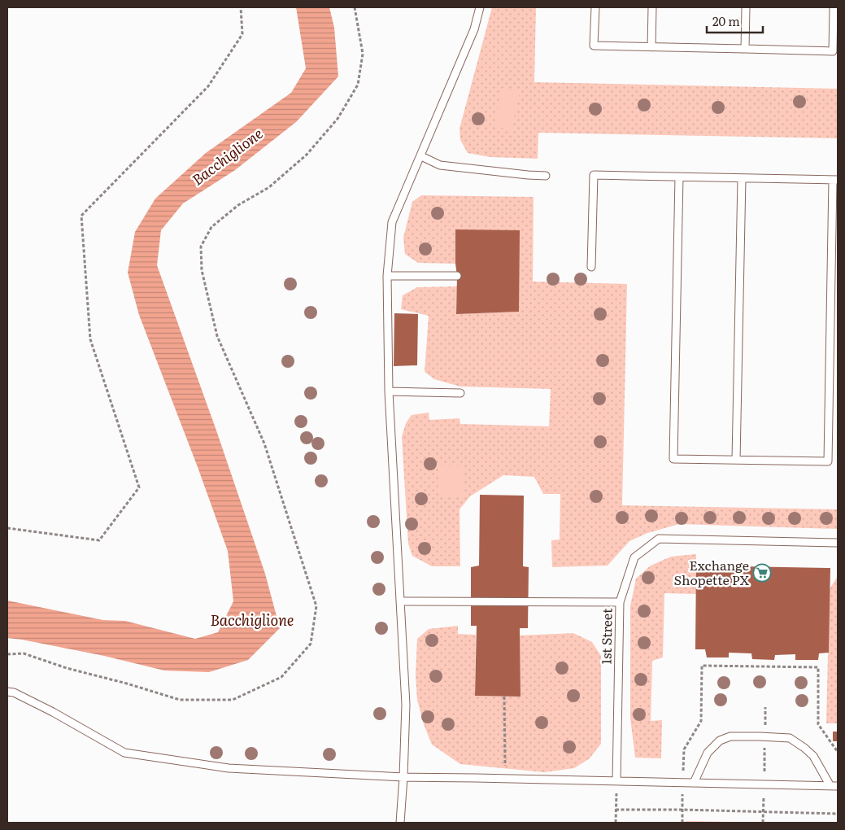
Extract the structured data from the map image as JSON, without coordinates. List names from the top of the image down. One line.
{"streets":{"lane":["1st Street"]},"water":["Bacchiglione"],"places":{"supermarket":["Exchange Shopette PX"]},"scale_bar":"20 m"}
